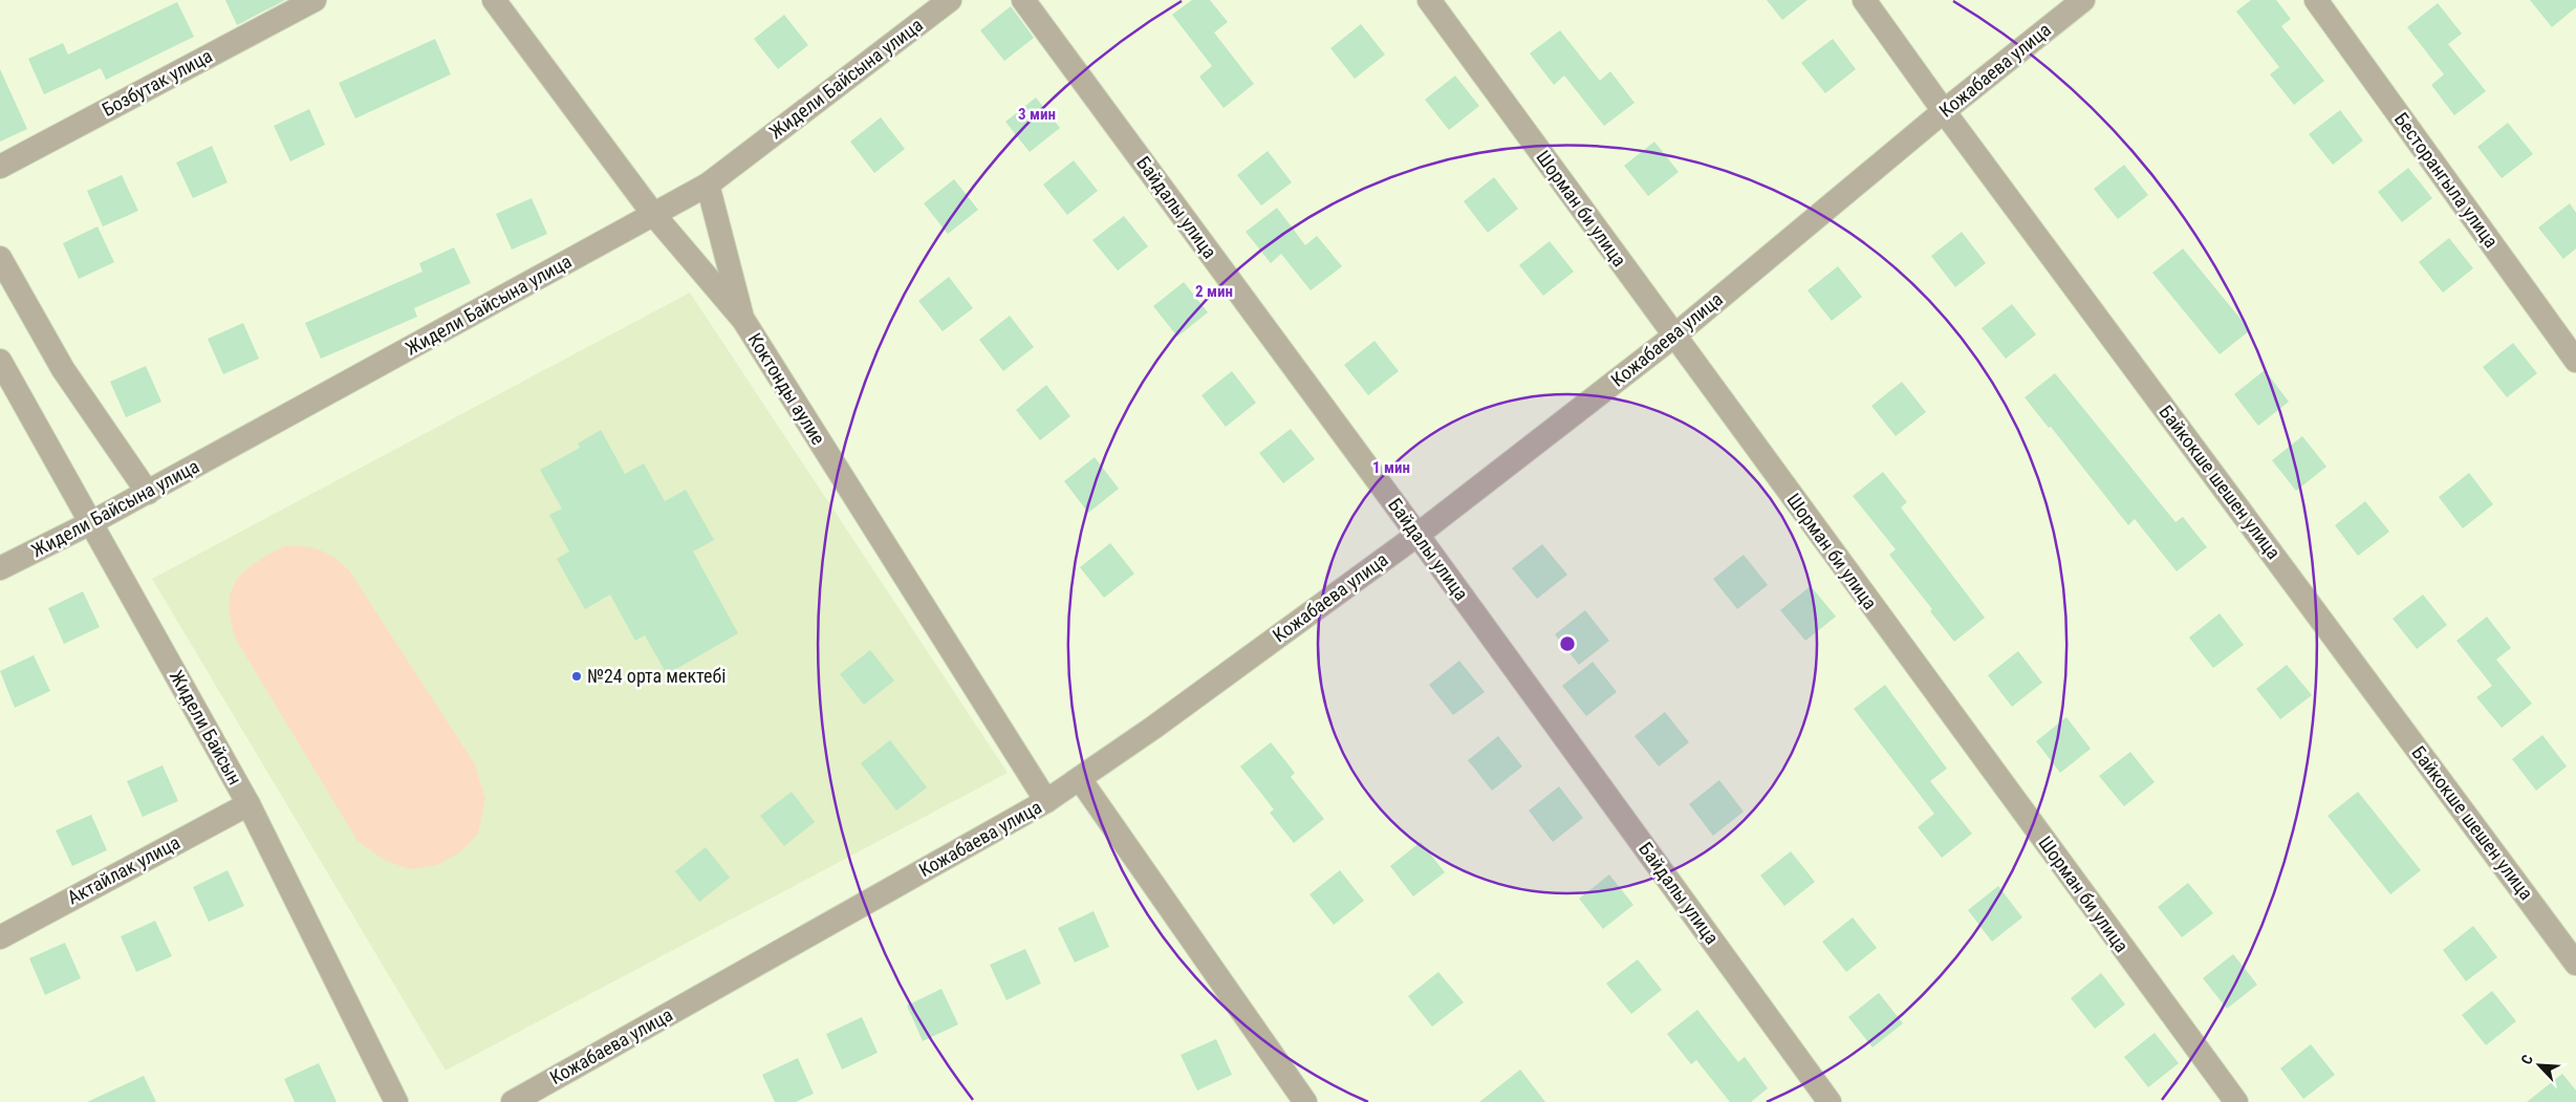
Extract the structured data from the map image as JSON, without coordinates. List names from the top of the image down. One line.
{"streets":{"street":["Кожабаева улица","Жидели Байсына улица","Бозбутак улица","Бесторангыла улица","Байдалы улица","Шорман би улица","Коктонды аулие","Байкокше шешен улица","Жидели Байсын","Актайлак улица"]},"crossings":[["Кожабаева улица","Байдалы улица"],["Кожабаева улица","Шорман би улица"],["Кожабаева улица","Коктонды аулие"],["Кожабаева улица","Байкокше шешен улица"],["Жидели Байсына улица","Коктонды аулие"],["Жидели Байсына улица","Жидели Байсын"],["Жидели Байсын","Актайлак улица"]],"places":["№24 орта мектебі"],"north":"top left","rings":["3 мин","2 мин","1 мин"]}
